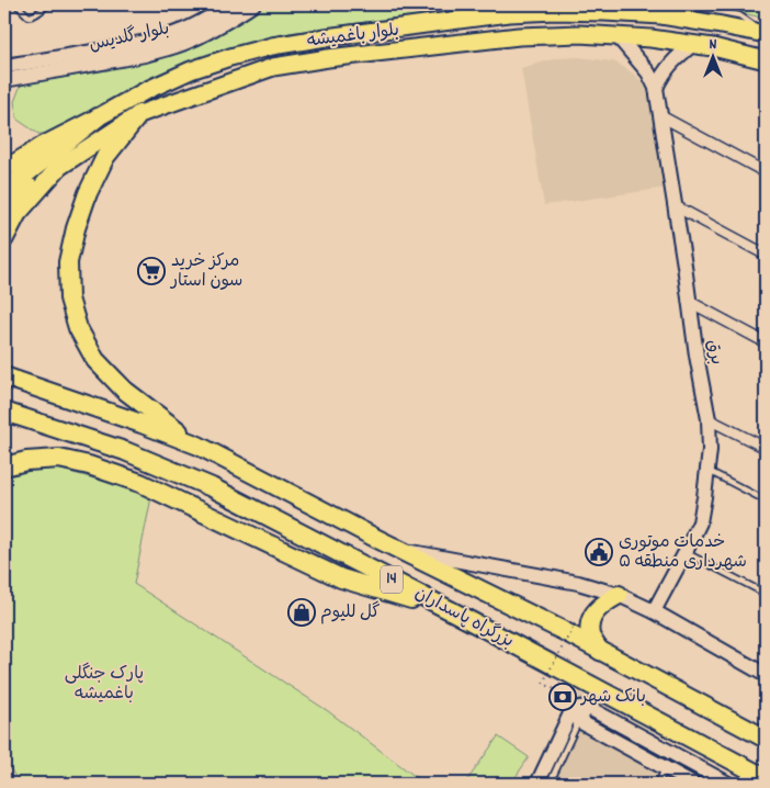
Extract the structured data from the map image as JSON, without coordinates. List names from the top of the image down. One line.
{"streets":{"highway":["14","بزرگراه پاسداران"],"main road":["بلوار باغمیشه"],"street":["بلوار گلدیس","برق"]},"parks":["پارک جنگلی باغمیشه"],"places":{"supermarket":["مرکز خرید سون استار"],"public building":["خدمات موتوری شهرداری منطقه ۵"],"shop":["گل للیوم"],"bank":["بانک شهر"]},"north":"top"}
